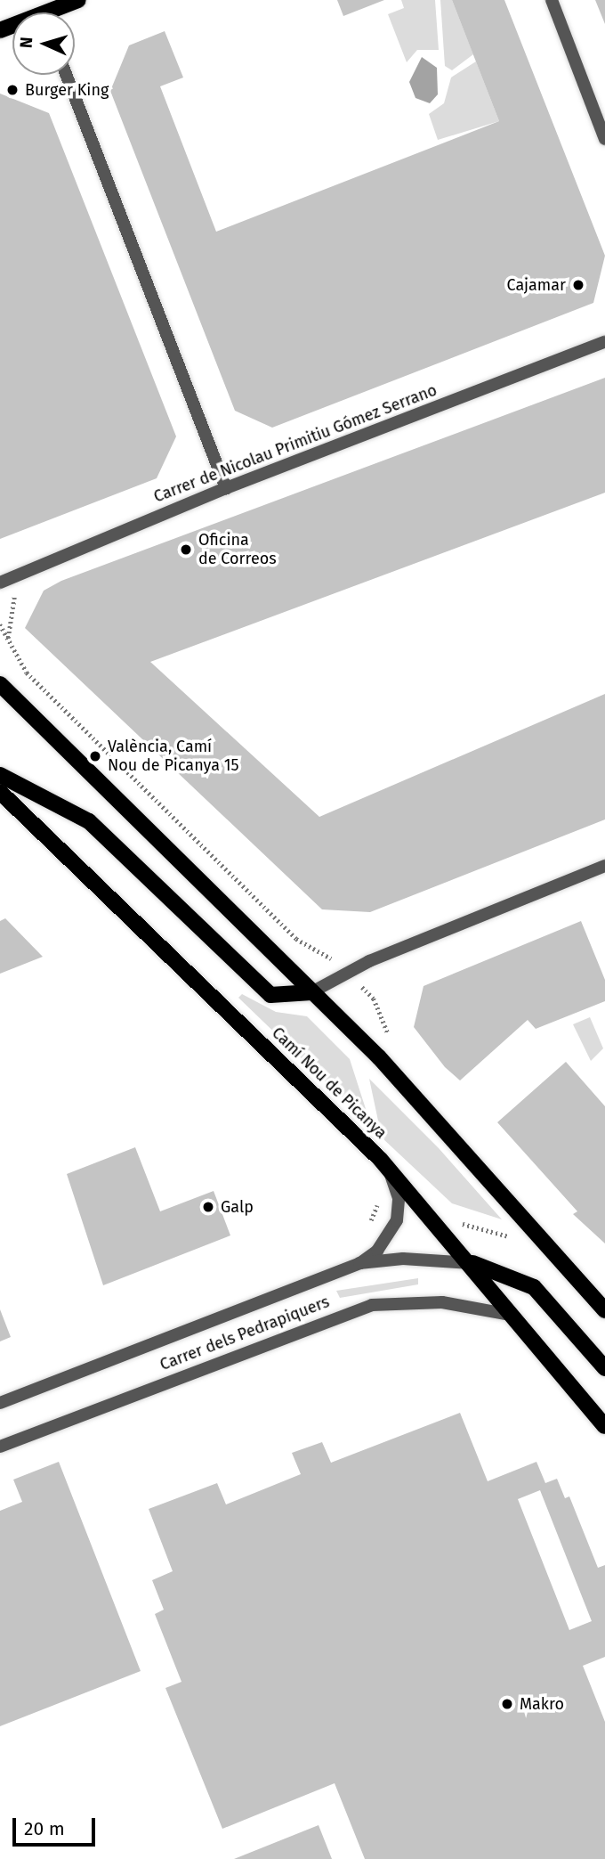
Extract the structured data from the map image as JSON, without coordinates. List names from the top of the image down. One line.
{"streets":{"main road":["Camí Nou de Picanya"],"street":["Carrer de Nicolau Primitiu Gómez Serrano","Carrer dels Pedrapiquers"]},"crossings":[["Camí Nou de Picanya","Carrer dels Pedrapiquers"]],"places":["Burger King","Cajamar","Oficina de Correos","València, Camí Nou de Picanya 15","Galp","Makro"],"scale_bar":"20 m","north":"left"}
